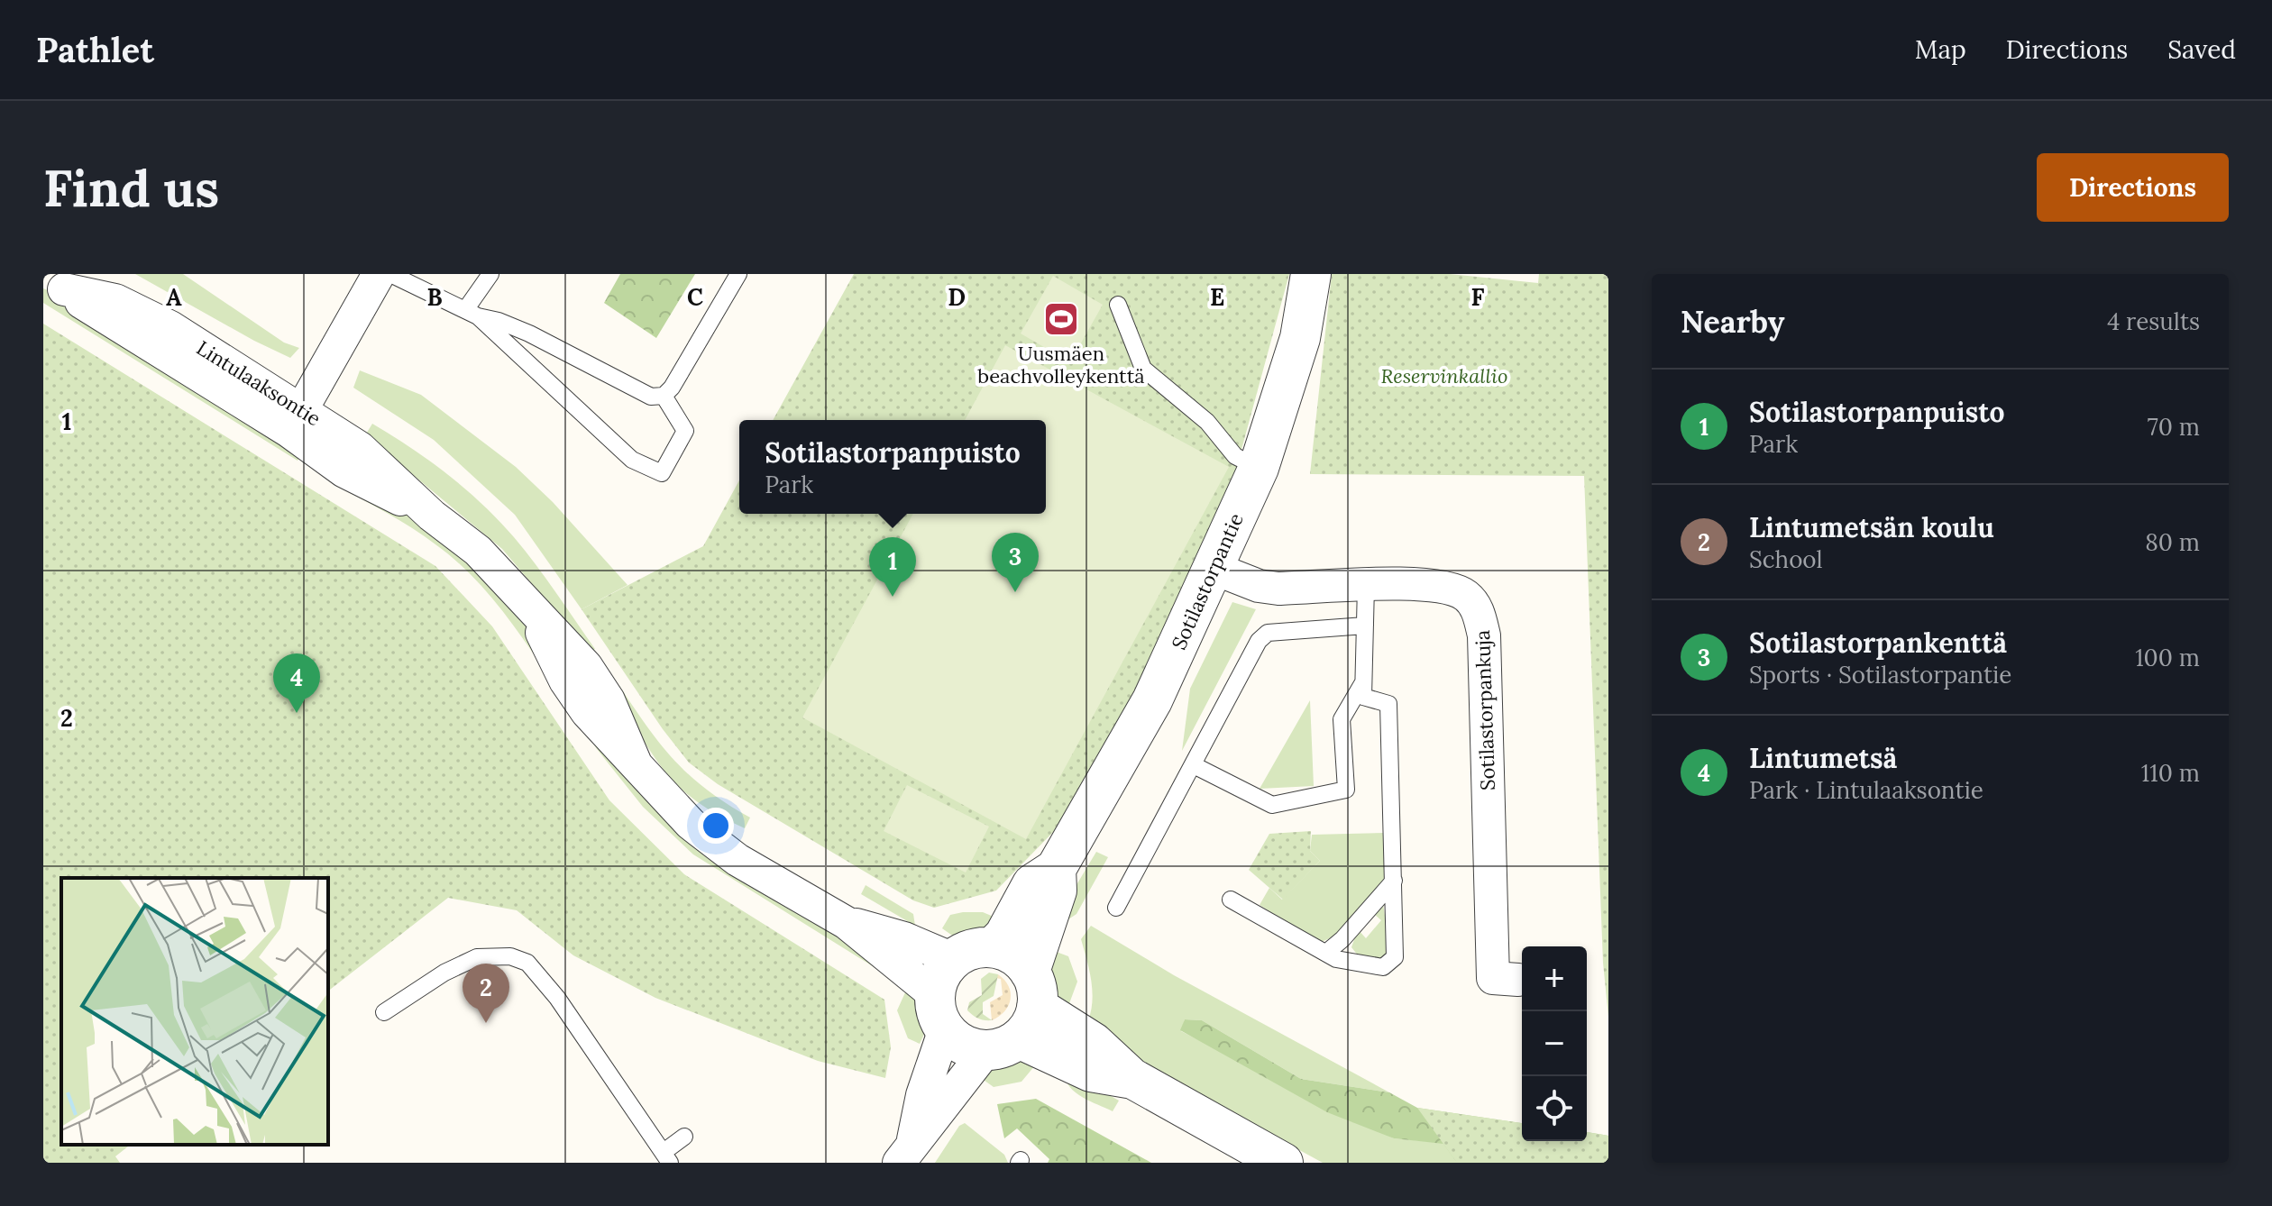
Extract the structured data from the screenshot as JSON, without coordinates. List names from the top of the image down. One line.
{"streets":{"street":["Lintulaaksontie","Sotilastorpantie","Sotilastorpankuja"]},"crossings":[["Lintulaaksontie","Sotilastorpantie"],["Sotilastorpantie","Sotilastorpankuja"]],"parks":["Reservinkallio"],"places":{"sports":["Uusmäen beachvolleykenttä"]},"page":{"header":"Pathlet","nav":["Map","Directions","Saved"],"buttons":"Directions","title":"Find us","heading":["Nearby","4 results"],"list":[{"mark":"1","name":"Sotilastorpanpuisto","note":"Park","value":"70 m"},{"mark":"2","name":"Lintumetsän koulu","note":"School","value":"80 m"},{"mark":"3","name":"Sotilastorpankenttä","note":"Sports · Sotilastorpantie","value":"100 m"},{"mark":"4","name":"Lintumetsä","note":"Park · Lintulaaksontie","value":"110 m"}],"popup":["Sotilastorpanpuisto","Park"],"pins":["3","1","4","2"],"map_buttons":["+","−"]},"grid":{"columns":["A","B","C","D","E","F"],"rows":["1","2"]}}
